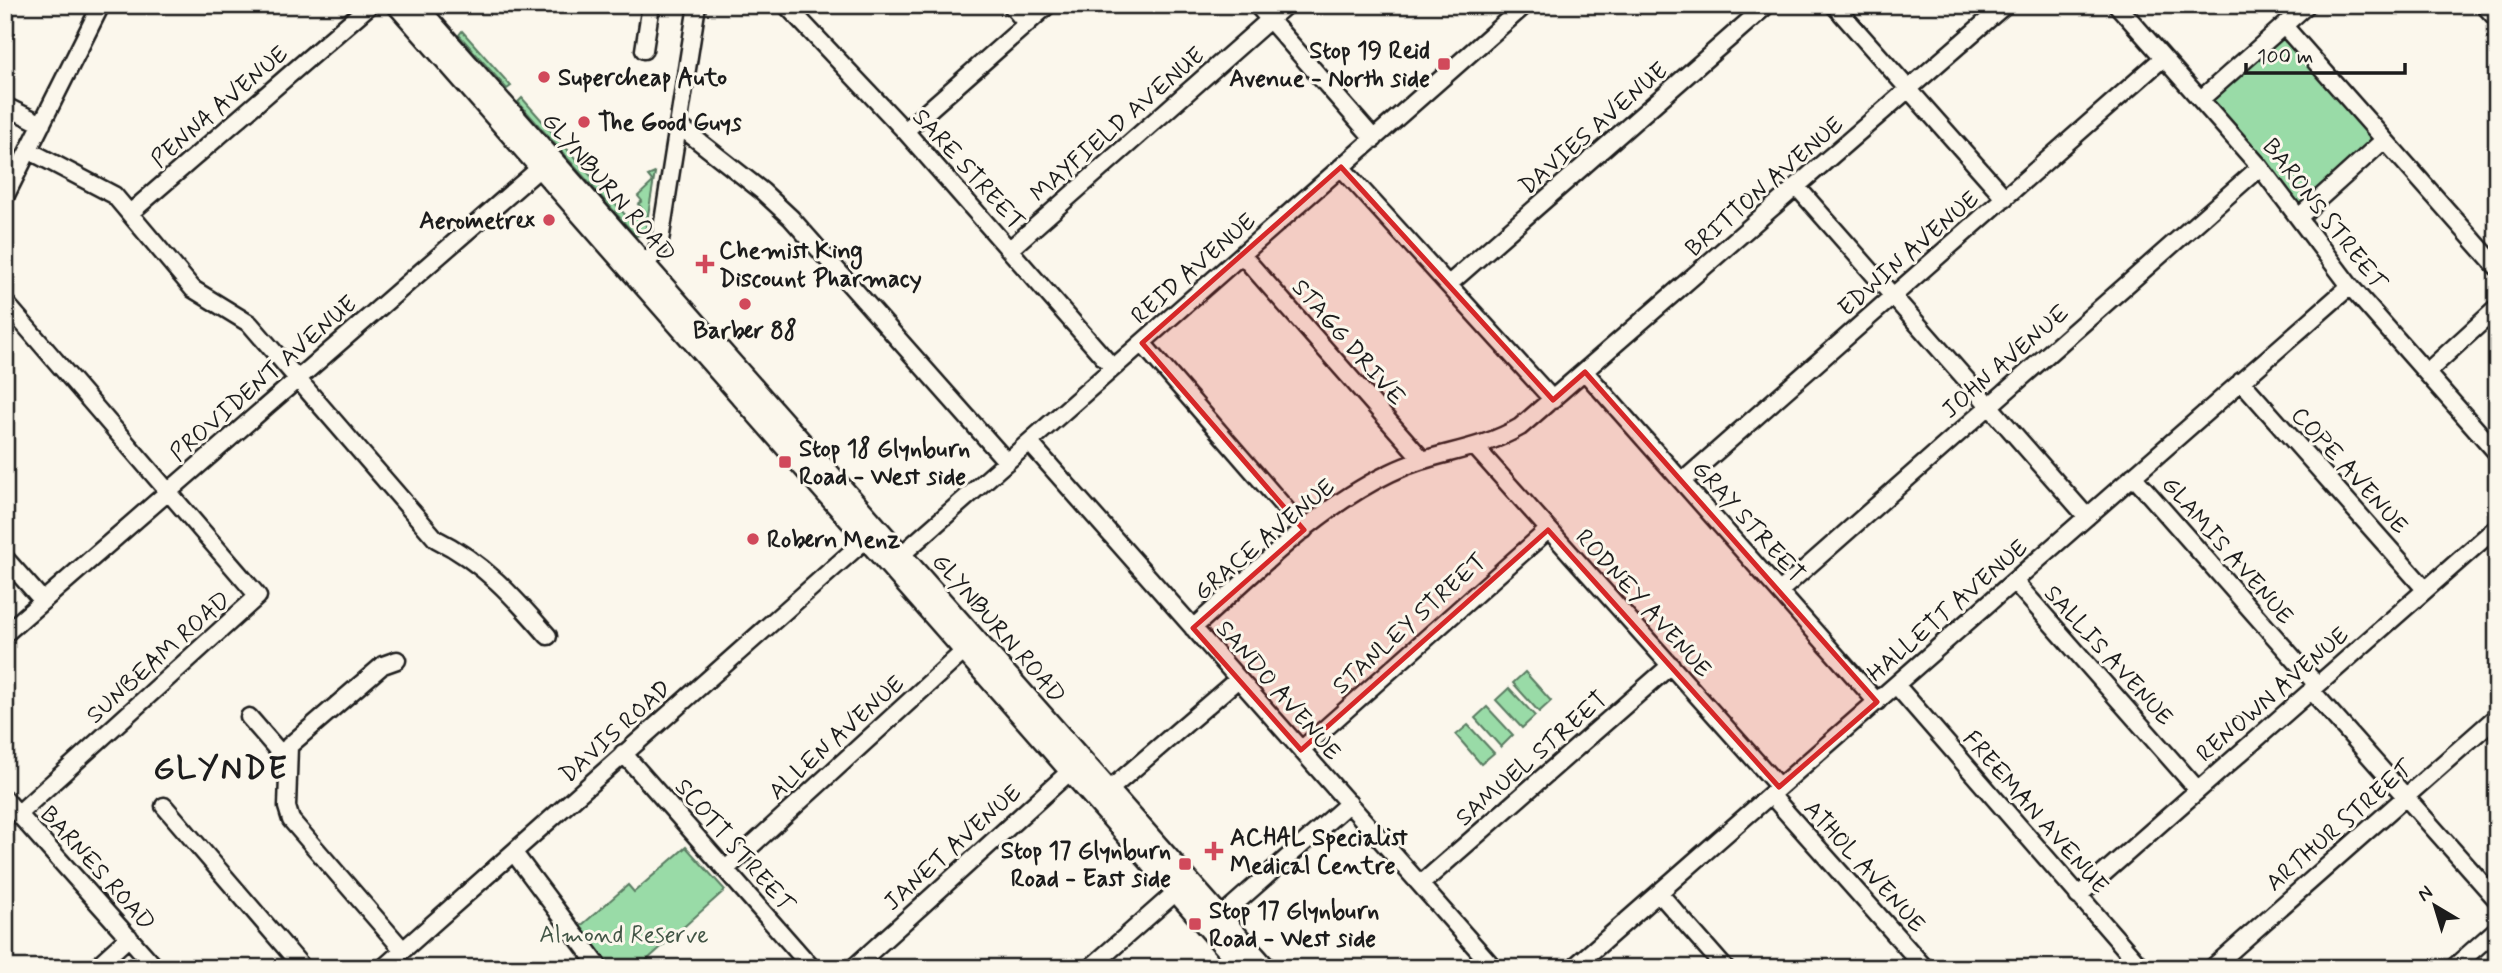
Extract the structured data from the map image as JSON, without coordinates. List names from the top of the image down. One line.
{"streets":{"main road":["GLYNBURN ROAD"],"street":["PENNA AVENUE","MAYFIELD AVENUE","DAVIES AVENUE","SARE STREET","BRITTON AVENUE","BARONS STREET","EDWIN AVENUE","REID AVENUE","STAGG DRIVE","JOHN AVENUE","PROVIDENT AVENUE","COPE AVENUE","GRAY STREET","GRACE AVENUE","GLAMIS AVENUE","RODNEY AVENUE","HALLETT AVENUE","STANLEY STREET","SALLIS AVENUE","SUNBEAM ROAD","SANDO AVENUE","RENOWN AVENUE","DAVIS ROAD","ALLEN AVENUE","SAMUEL STREET","FREEMAN AVENUE","ARTHUR STREET","SCOTT STREET","JANET AVENUE","ATHOL AVENUE","BARNES ROAD"]},"crossings":[["MAYFIELD AVENUE","SARE STREET"],["SARE STREET","REID AVENUE"],["BRITTON AVENUE","GRAY STREET"],["BRITTON AVENUE","GRACE AVENUE"],["GLYNBURN ROAD","REID AVENUE"],["GLYNBURN ROAD","PROVIDENT AVENUE"],["GLYNBURN ROAD","DAVIS ROAD"],["GLYNBURN ROAD","ALLEN AVENUE"],["GLYNBURN ROAD","JANET AVENUE"],["BARONS STREET","EDWIN AVENUE"],["BARONS STREET","JOHN AVENUE"],["BARONS STREET","HALLETT AVENUE"],["EDWIN AVENUE","GRAY STREET"],["REID AVENUE","STAGG DRIVE"],["REID AVENUE","SANDO AVENUE"],["STAGG DRIVE","GRACE AVENUE"],["JOHN AVENUE","GRAY STREET"],["PROVIDENT AVENUE","SUNBEAM ROAD"],["COPE AVENUE","HALLETT AVENUE"],["COPE AVENUE","RENOWN AVENUE"],["GRAY STREET","HALLETT AVENUE"],["GRACE AVENUE","RODNEY AVENUE"],["GRACE AVENUE","SANDO AVENUE"],["GLAMIS AVENUE","HALLETT AVENUE"],["GLAMIS AVENUE","RENOWN AVENUE"],["GLAMIS AVENUE","ARTHUR STREET"],["RODNEY AVENUE","HALLETT AVENUE"],["RODNEY AVENUE","STANLEY STREET"],["RODNEY AVENUE","SAMUEL STREET"],["RODNEY AVENUE","ATHOL AVENUE"],["HALLETT AVENUE","SALLIS AVENUE"],["HALLETT AVENUE","FREEMAN AVENUE"],["HALLETT AVENUE","ATHOL AVENUE"],["STANLEY STREET","SANDO AVENUE"],["SALLIS AVENUE","RENOWN AVENUE"],["SUNBEAM ROAD","BARNES ROAD"],["SANDO AVENUE","SAMUEL STREET"],["RENOWN AVENUE","FREEMAN AVENUE"],["DAVIS ROAD","SCOTT STREET"],["ALLEN AVENUE","SCOTT STREET"]],"districts":["GLYNDE"],"parks":["Almond Reserve"],"places":{"transit":["Stop 19 Reid Avenue - North side","Stop 18 Glynburn Road - West side","Stop 17 Glynburn Road - East side","Stop 17 Glynburn Road - West side"],"other":["Supercheap Auto","The Good Guys","Aerometrex","Barber 88","Robern Menz"],"health":["Chemist King Discount Pharmacy","ACHAL Specialist Medical Centre"]},"scale_bar":"100 m","north":"top left"}
